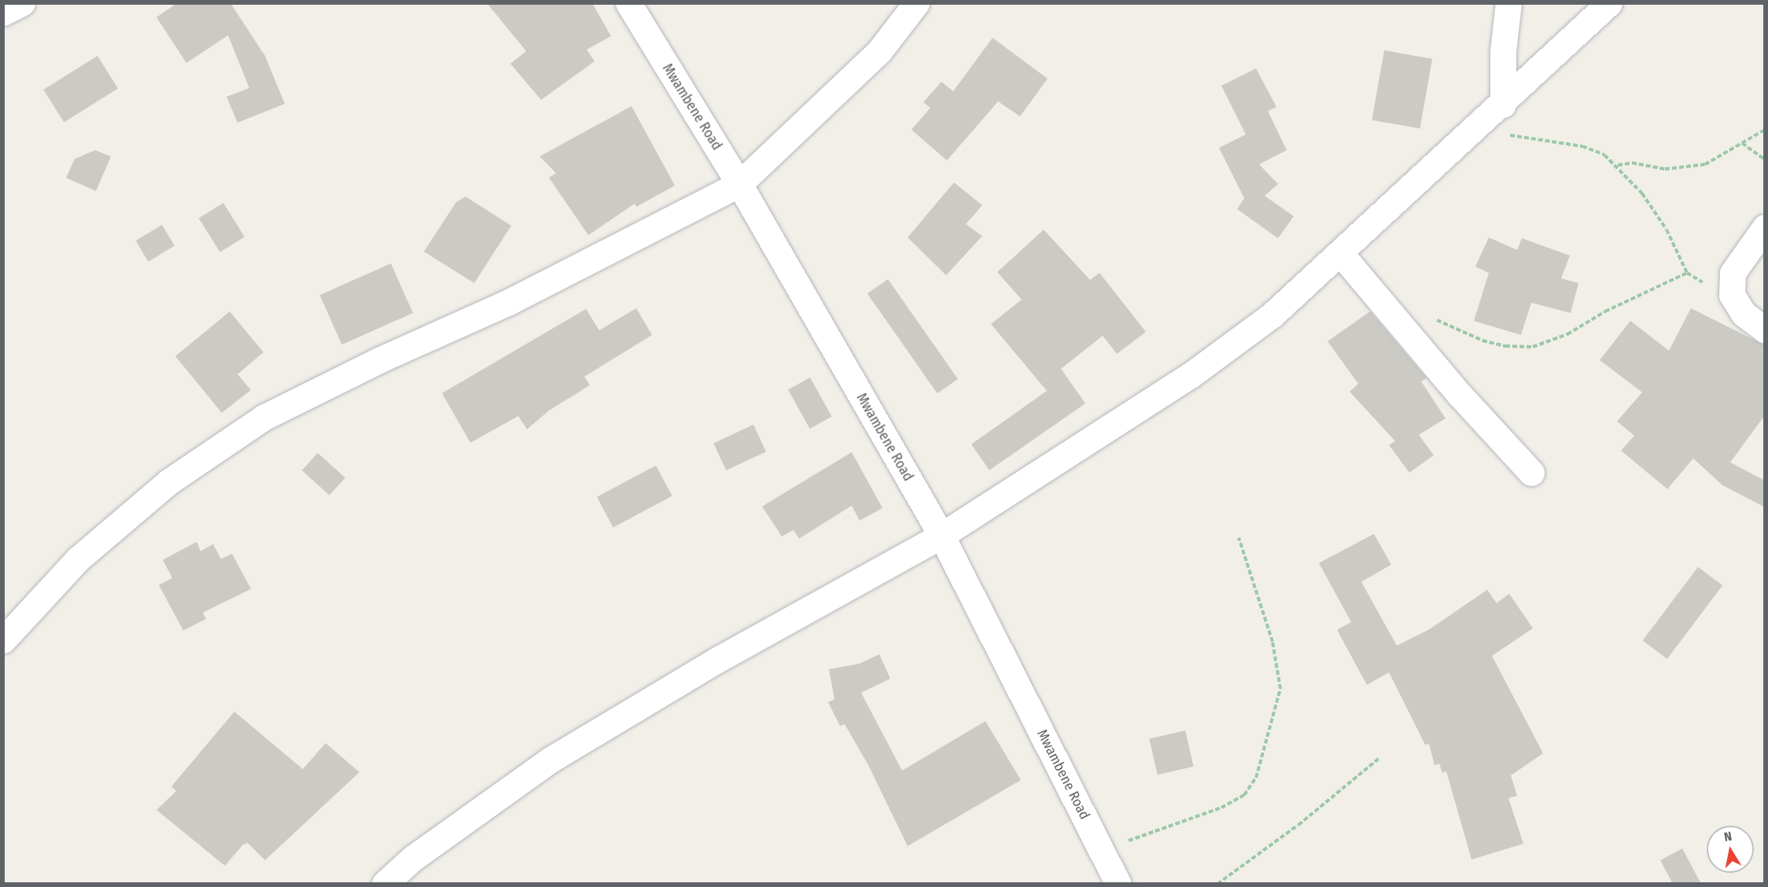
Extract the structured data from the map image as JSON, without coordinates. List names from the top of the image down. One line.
{"streets":{"street":["Mwambene Road"]},"north":"top"}
